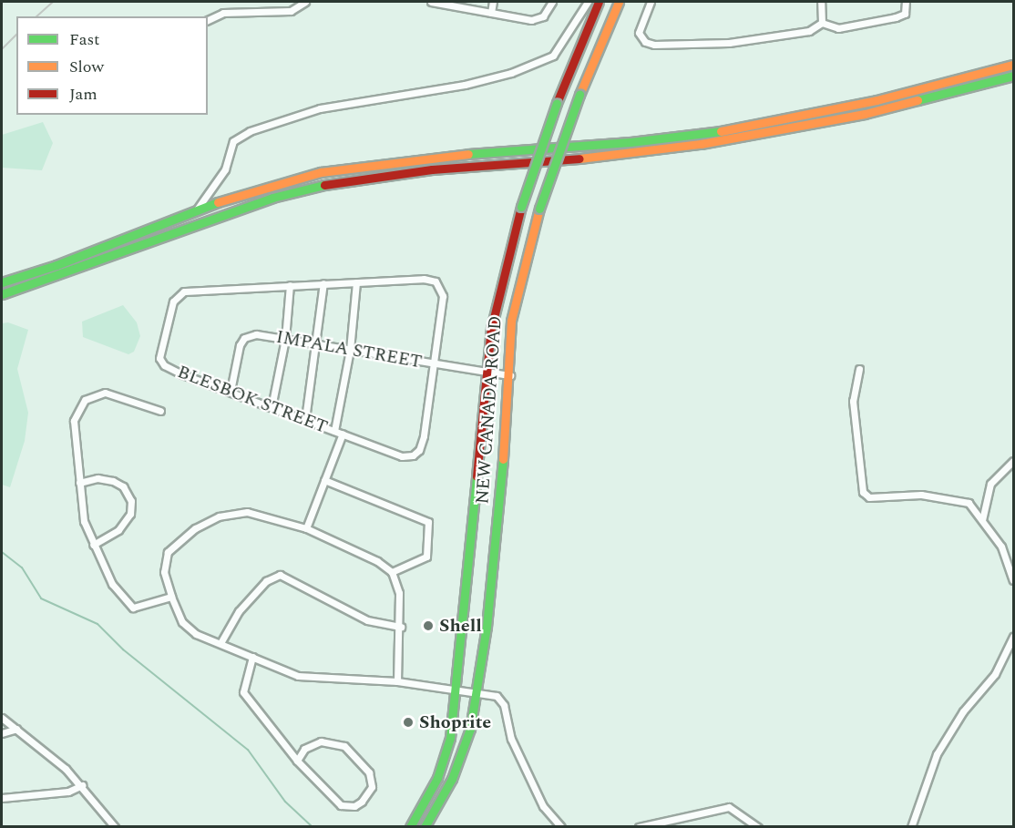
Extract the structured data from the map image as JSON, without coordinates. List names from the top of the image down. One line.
{"streets":{"main road":["NEW CANADA ROAD"],"street":["IMPALA STREET","BLESBOK STREET"]},"crossings":[["IMPALA STREET","BLESBOK STREET"],["IMPALA STREET","NEW CANADA ROAD"]],"places":["Shell","Shoprite"],"legend":["Fast","Slow","Jam"]}
